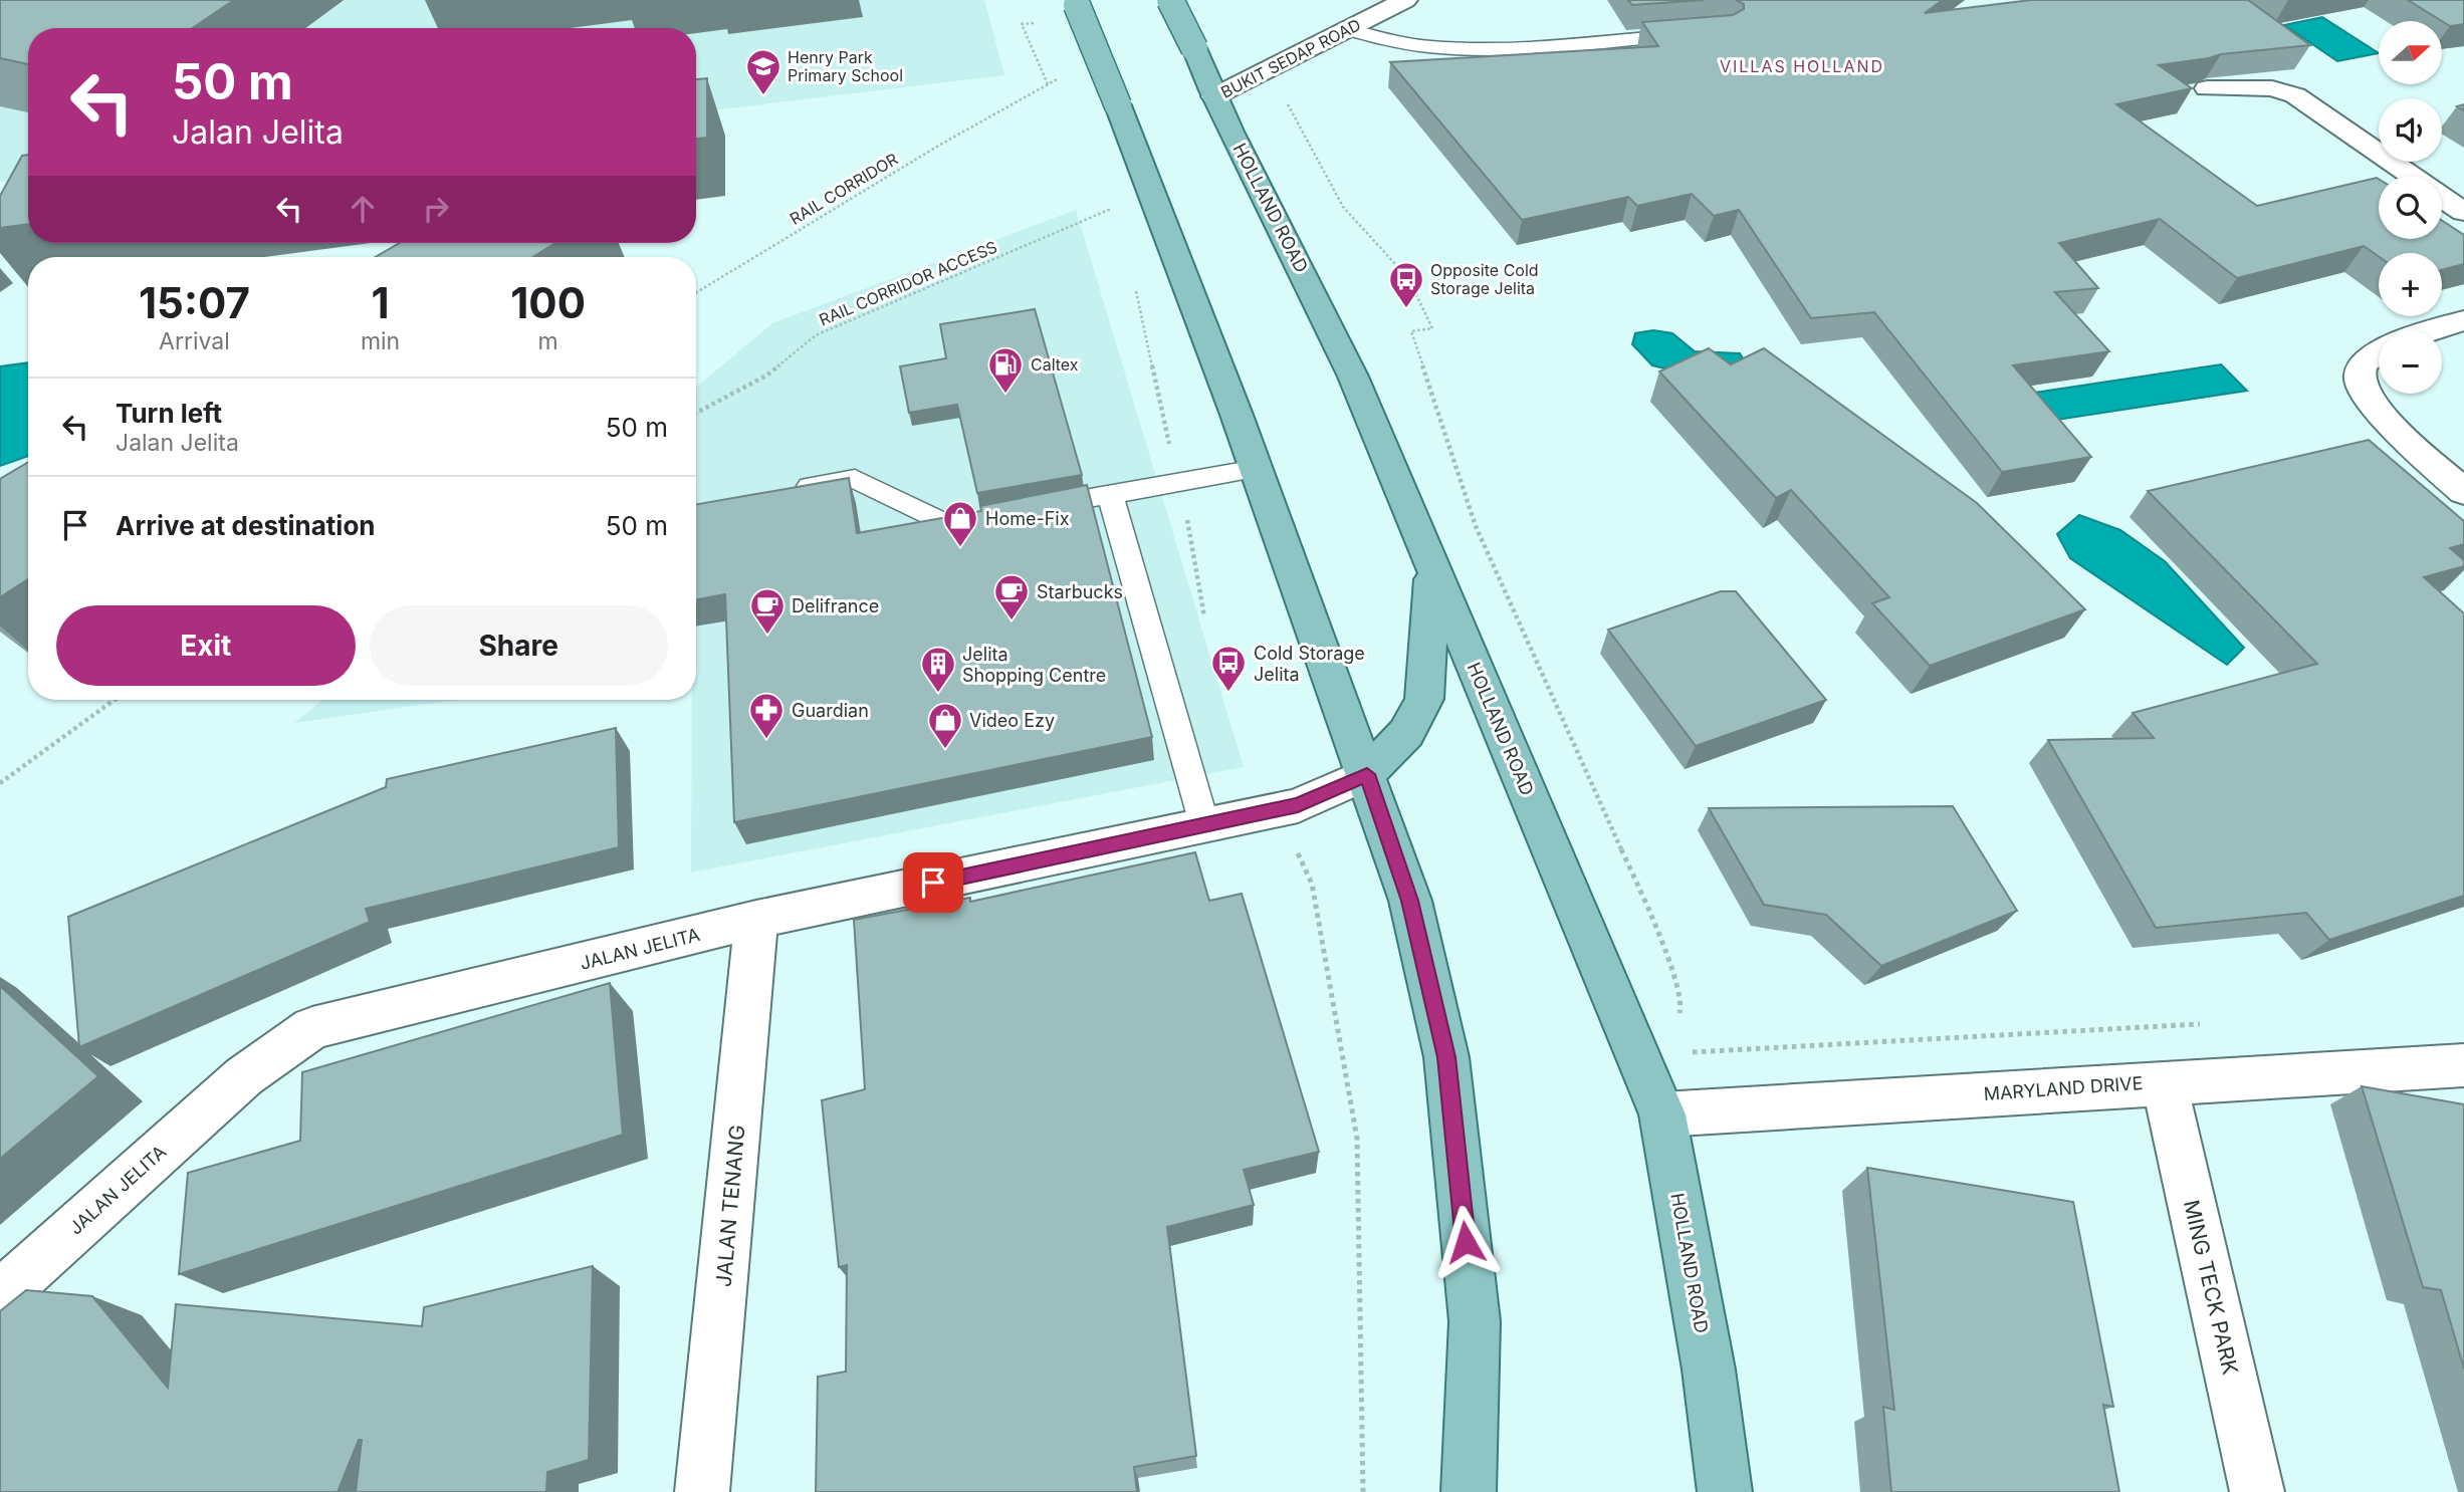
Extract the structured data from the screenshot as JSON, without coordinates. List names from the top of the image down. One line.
{"streets":{"main road":["HOLLAND ROAD"],"street":["BUKIT SEDAP ROAD","JALAN JELITA","MARYLAND DRIVE","JALAN TENANG","MING TECK PARK"],"path":["RAIL CORRIDOR","RAIL CORRIDOR ACCESS"]},"crossings":[["BUKIT SEDAP ROAD","HOLLAND ROAD"],["HOLLAND ROAD","MARYLAND DRIVE"],["JALAN JELITA","JALAN TENANG"],["MARYLAND DRIVE","MING TECK PARK"]],"districts":["VILLAS HOLLAND"],"places":{"school or university":["Henry Park Primary School"],"bus stop":["Opposite Cold Storage Jelita","Cold Storage Jelita"],"fuel station":["Caltex"],"shop":["Home-Fix","Video Ezy"],"cafe":["Starbucks","Delifrance"],"building":["Jelita Shopping Centre"],"pharmacy":["Guardian"]},"north":"right","page":{"map_buttons":["+","−"],"turn":["50 m","Jalan Jelita"],"eta":["15:07","Arrival","1","min","100","m"],"list":[{"name":"Turn left","note":"Jalan Jelita","value":"50 m"},{"name":"Arrive at destination","value":"50 m"}],"buttons":["Exit","Share"]}}
